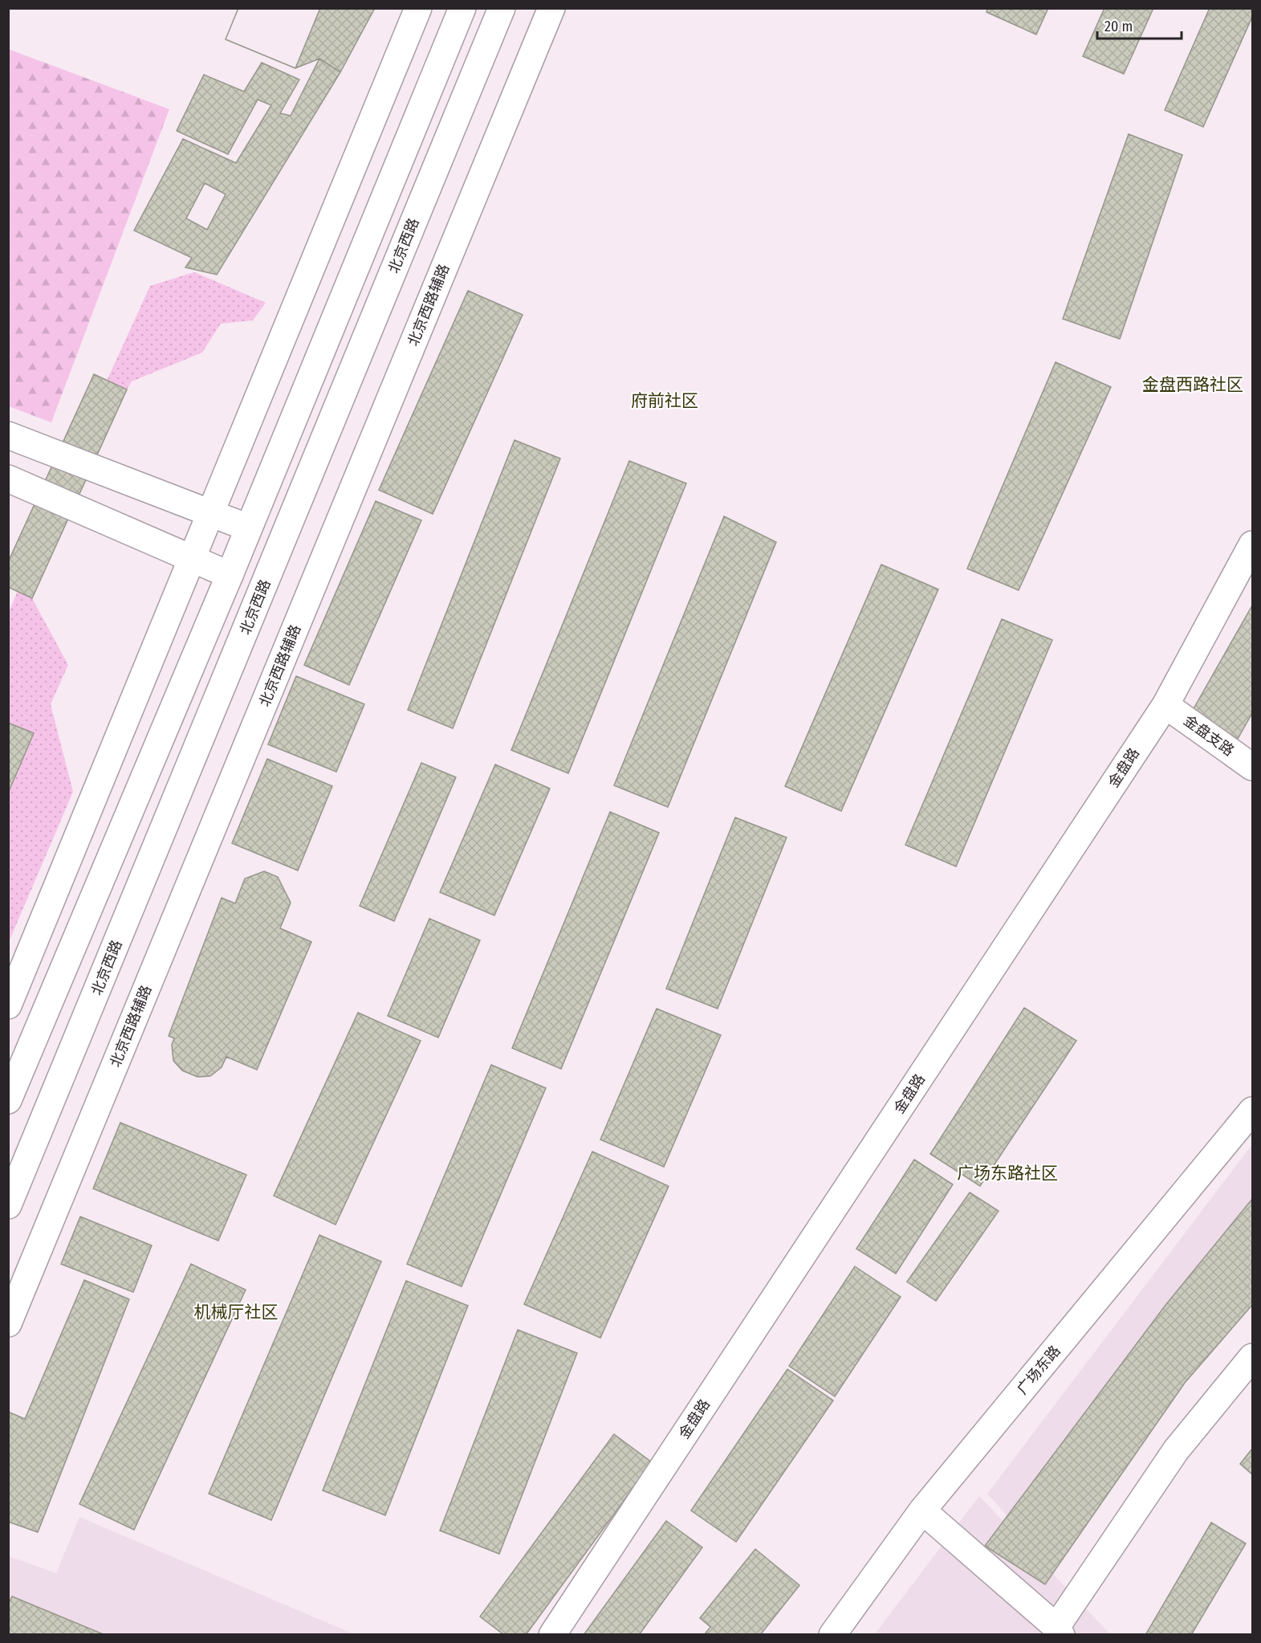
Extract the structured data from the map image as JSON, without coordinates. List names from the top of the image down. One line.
{"streets":{"main road":["北京西路","北京西路辅路","金盘支路","金盘路","广场东路"]},"crossings":[["金盘支路","金盘路"]],"districts":["金盘西路社区","府前社区","广场东路社区","机械厅社区"],"scale_bar":"20 m"}
